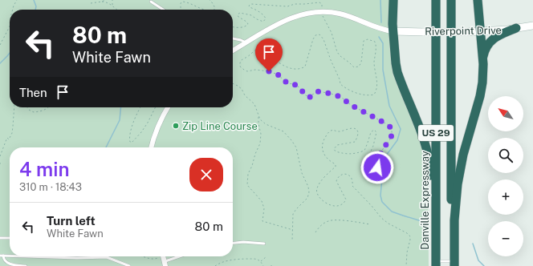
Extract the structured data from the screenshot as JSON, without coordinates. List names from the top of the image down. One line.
{"streets":{"highway":["US 29","Danville Expressway"],"street":["Riverpoint Drive"]},"places":["Zip Line Course"],"north":"top left","page":{"turn":["80 m","White Fawn"],"then":"Then","map_buttons":["+","−"],"heading":["4 min","310 m · 18:43"],"list":[{"name":"Turn left","note":"White Fawn","value":"80 m"}]}}
